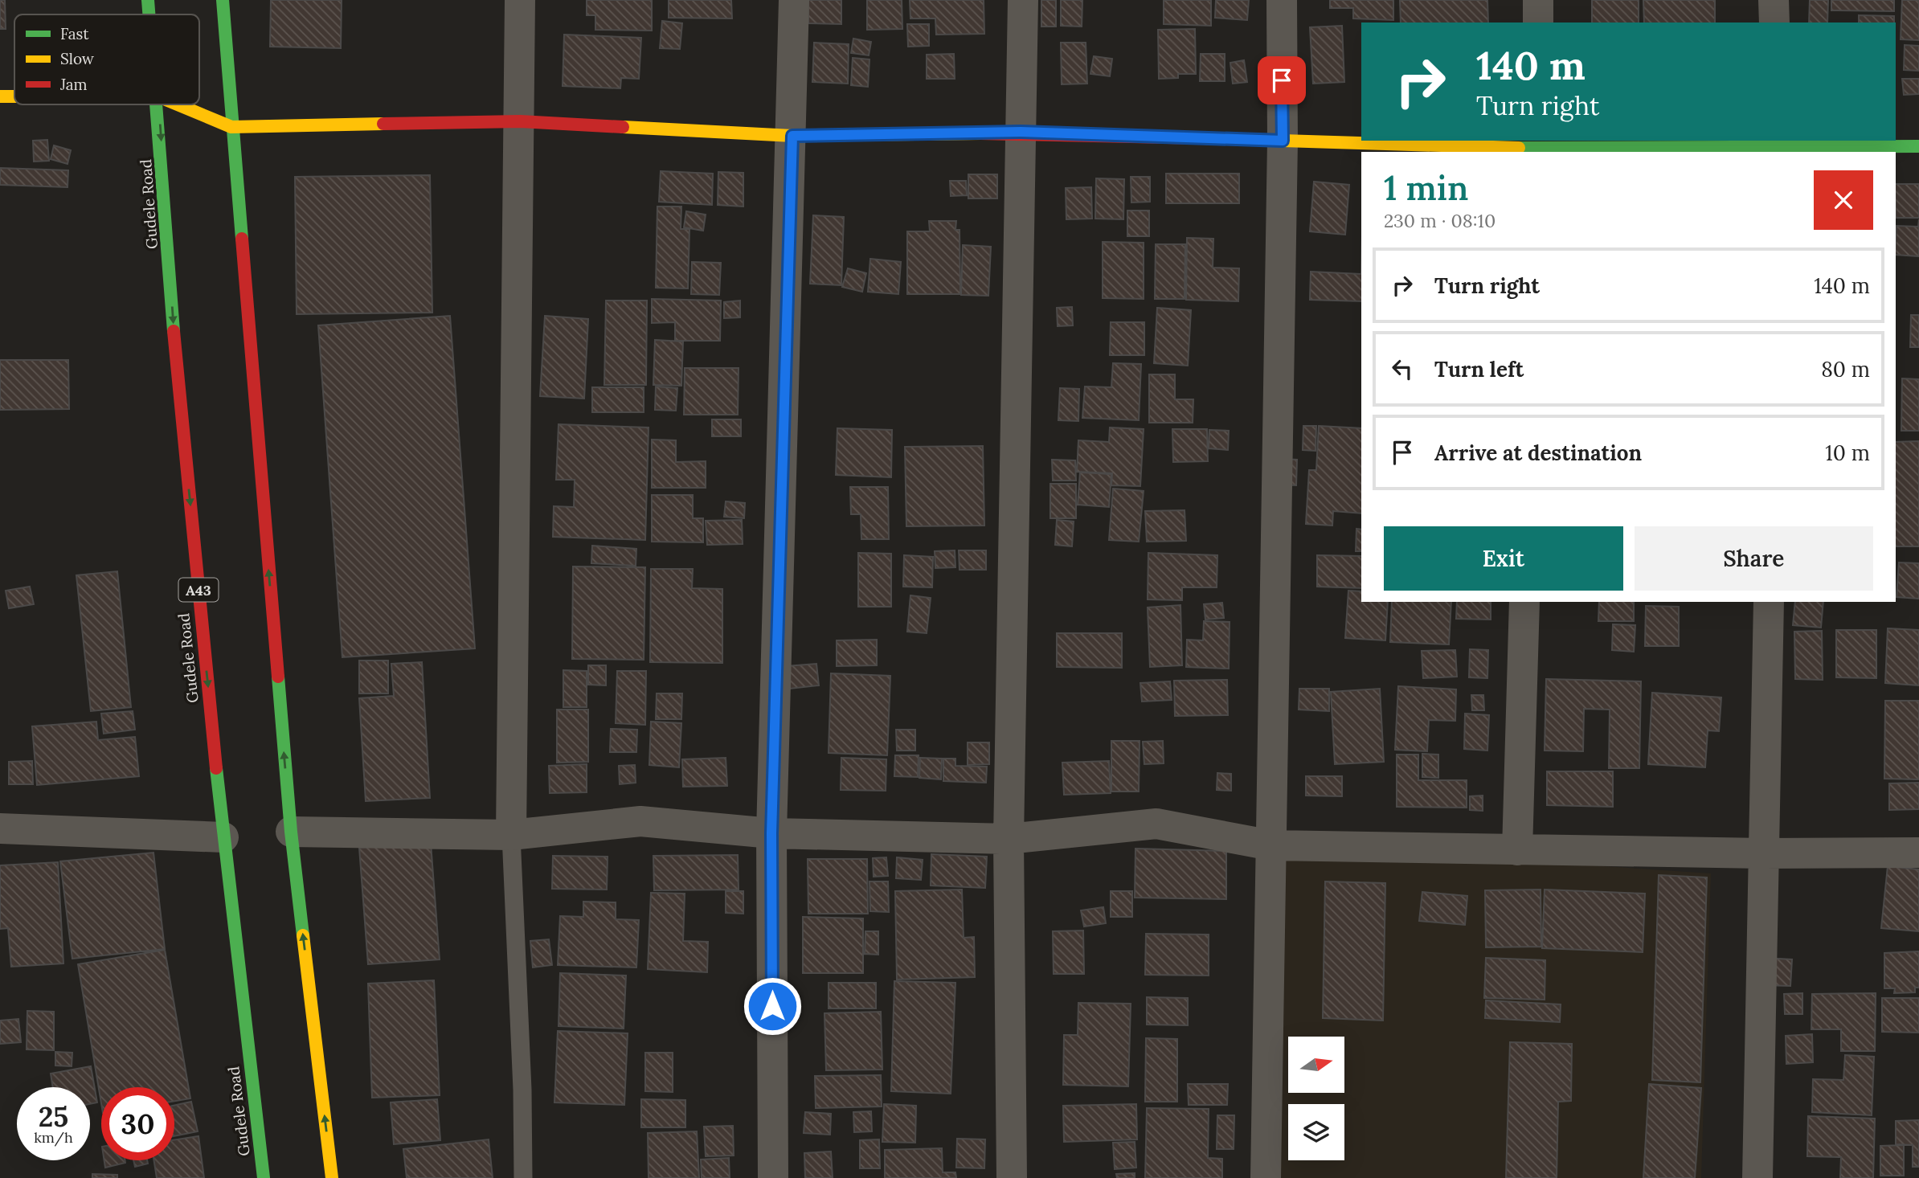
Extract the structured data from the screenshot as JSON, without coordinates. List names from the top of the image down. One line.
{"streets":{"main road":["Gudele Road","A43"]},"legend":["Fast","Slow","Jam"],"north":"right","page":{"turn":["140 m","Turn right"],"heading":["1 min","230 m · 08:10"],"list":[{"name":"Turn right","value":"140 m"},{"name":"Turn left","value":"80 m"},{"name":"Arrive at destination","value":"10 m"}],"buttons":["Exit","Share"],"speed":"25 km/h","limit":"30"}}
